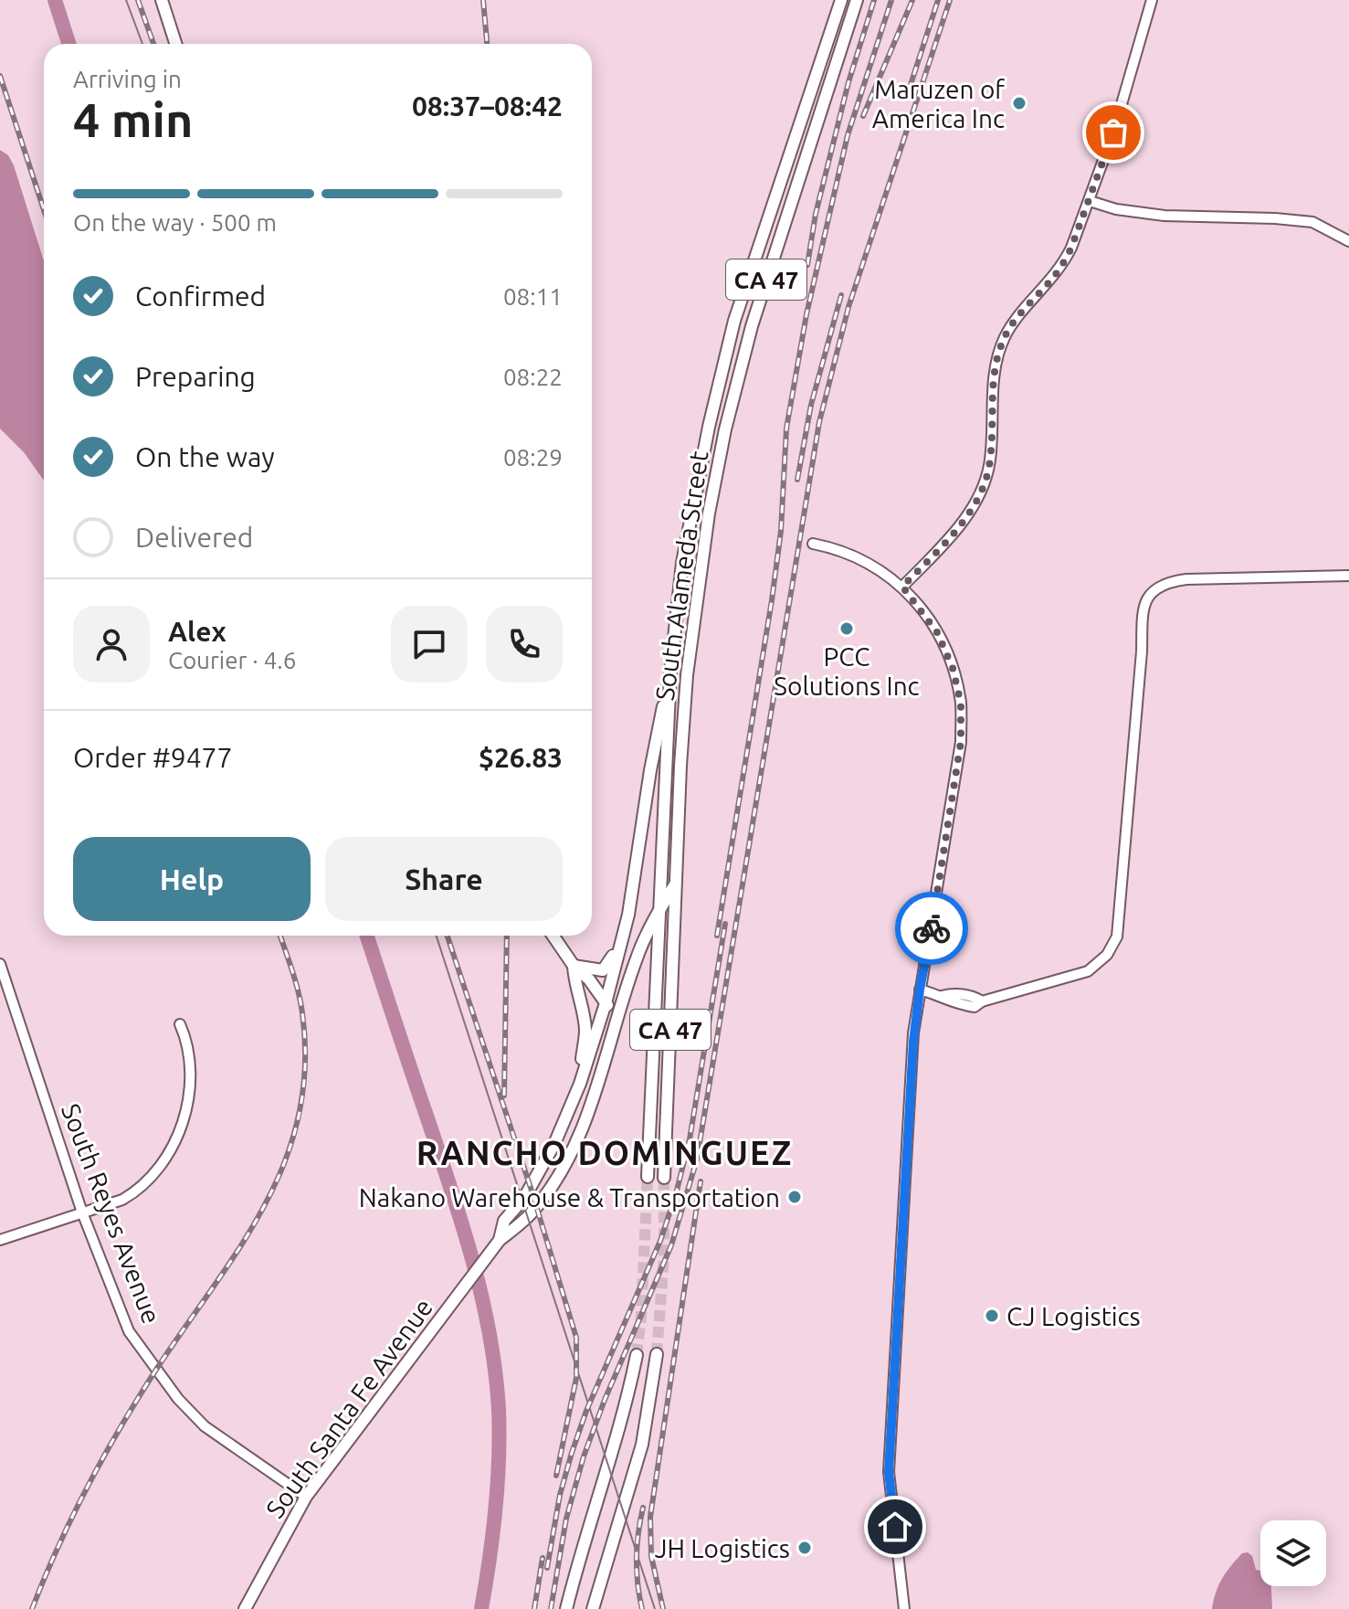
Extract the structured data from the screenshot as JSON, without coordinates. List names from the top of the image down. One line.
{"streets":{"main road":["CA 47","South Alameda Street","South Santa Fe Avenue"],"street":["South Reyes Avenue"]},"crossings":[["South Alameda Street","South Santa Fe Avenue"],["South Reyes Avenue","South Santa Fe Avenue"]],"districts":["RANCHO DOMINGUEZ"],"places":["Maruzen of America Inc","PCC Solutions Inc","Nakano Warehouse & Transportation","CJ Logistics","JH Logistics"],"page":{"heading":["4 min","Arriving in","08:37–08:42"],"panel":["Alex","Courier · 4.6","Order #9477","$26.83"],"bar":"On the way · 500 m","list":[["Confirmed","08:11"],["Preparing","08:22"],["On the way","08:29"],"Delivered"],"buttons":["Help","Share"]}}
